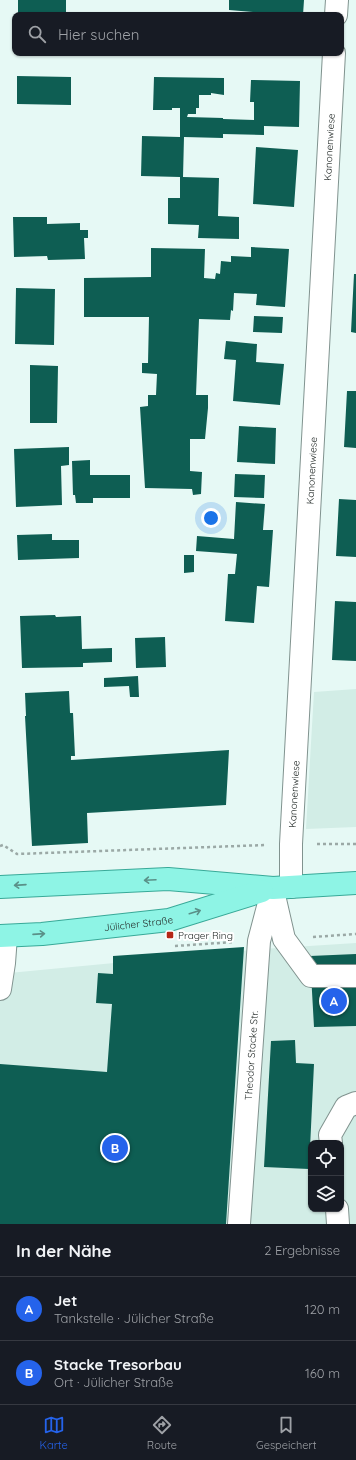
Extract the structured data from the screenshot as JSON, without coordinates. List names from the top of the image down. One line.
{"streets":{"main road":["Jülicher Straße"],"street":["Kanonenwiese","Theodor Stacke Str."]},"crossings":[["Kanonenwiese","Jülicher Straße"],["Kanonenwiese","Theodor Stacke Str."],["Jülicher Straße","Theodor Stacke Str."]],"places":{"transit":["Prager Ring"]},"page":{"search":"Hier suchen","pins":["A","B"],"heading":["In der Nähe","2 Ergebnisse"],"list":[{"mark":"A","name":"Jet","note":"Tankstelle · Jülicher Straße","value":"120 m"},{"mark":"B","name":"Stacke Tresorbau","note":"Ort · Jülicher Straße","value":"160 m"}],"nav":["Karte","Route","Gespeichert"]}}
